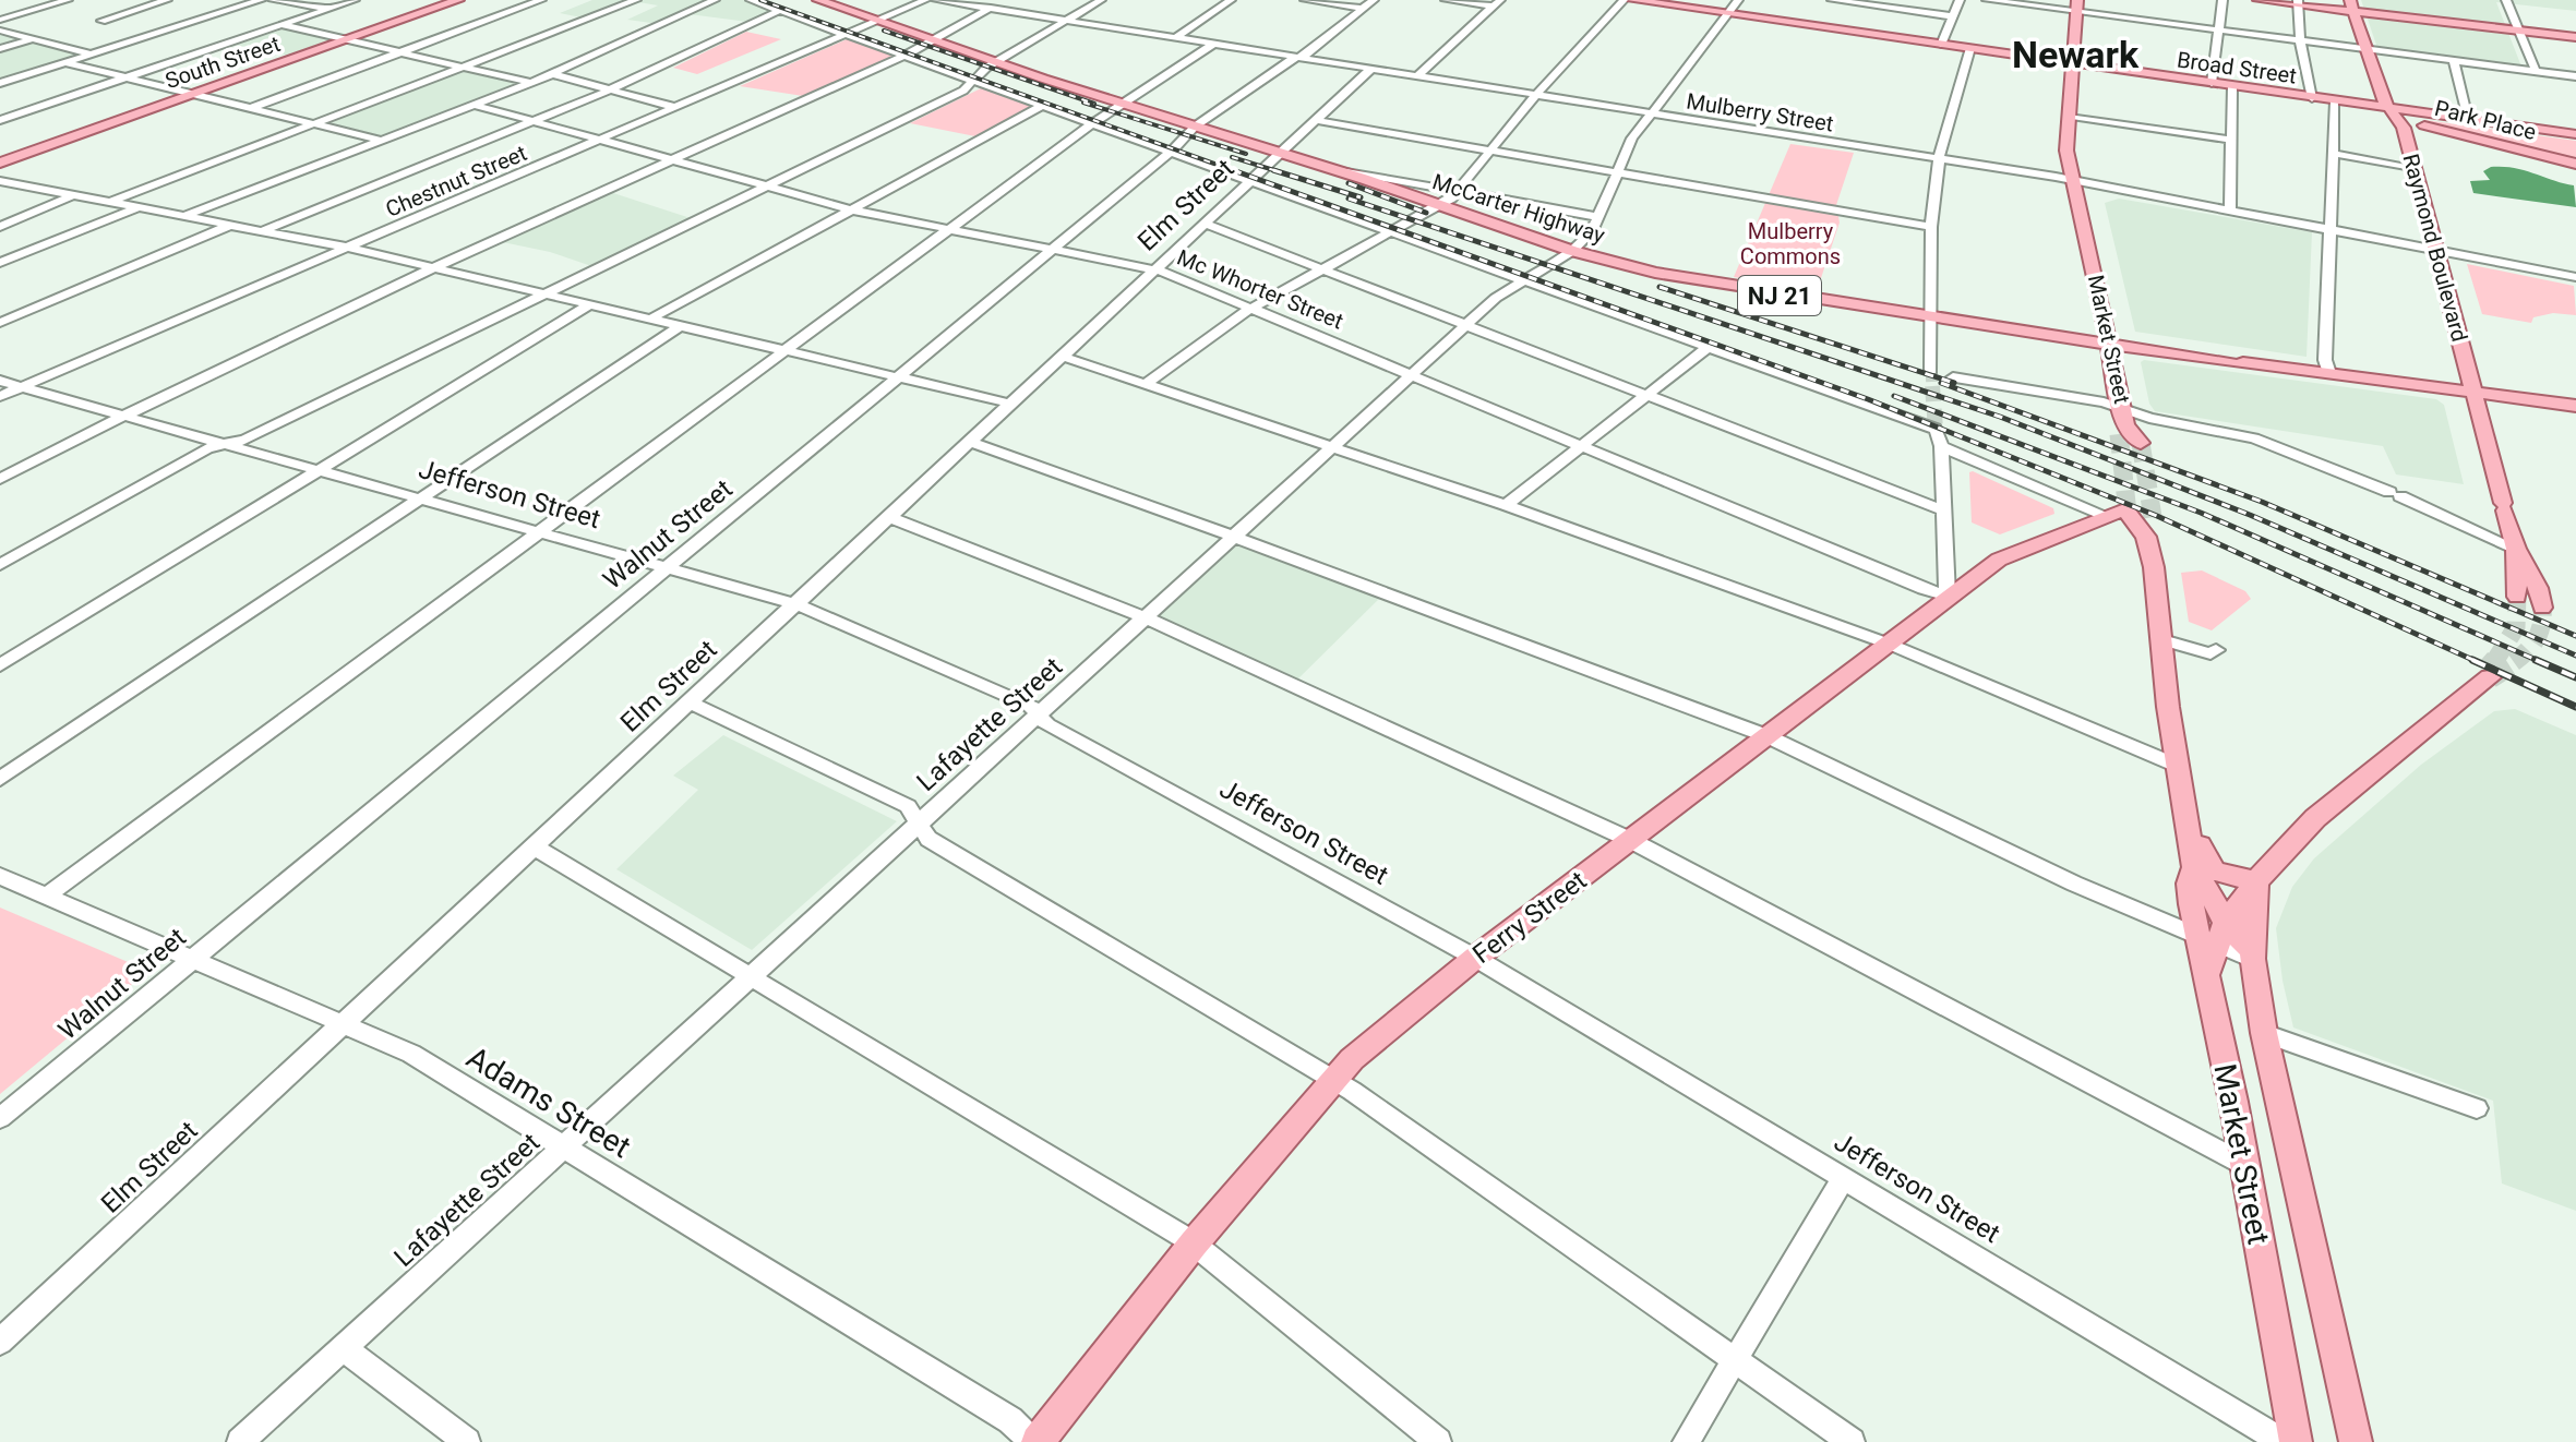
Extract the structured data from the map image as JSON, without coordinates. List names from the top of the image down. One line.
{"streets":{"main road":["South Street","Broad Street","Park Place","McCarter Highway","Raymond Boulevard","NJ 21","Market Street","Ferry Street"],"street":["Mulberry Street","Chestnut Street","Elm Street","Mc Whorter Street","Jefferson Street","Walnut Street","Lafayette Street","Adams Street"]},"crossings":[["Broad Street","Park Place"],["Broad Street","Raymond Boulevard"],["Broad Street","Market Street"],["Broad Street","Lafayette Street"],["Mulberry Street","Elm Street"],["Mulberry Street","Raymond Boulevard"],["Mulberry Street","Market Street"],["Mulberry Street","Walnut Street"],["Mulberry Street","Lafayette Street"],["Park Place","Raymond Boulevard"],["Chestnut Street","McCarter Highway"],["Chestnut Street","Mc Whorter Street"],["Chestnut Street","Jefferson Street"],["Elm Street","McCarter Highway"],["Elm Street","Mc Whorter Street"],["Elm Street","Jefferson Street"],["Elm Street","Adams Street"],["McCarter Highway","Raymond Boulevard"],["McCarter Highway","Market Street"],["McCarter Highway","Walnut Street"],["McCarter Highway","Lafayette Street"],["Mc Whorter Street","Walnut Street"],["Mc Whorter Street","Lafayette Street"],["Mc Whorter Street","Ferry Street"],["Jefferson Street","Walnut Street"],["Jefferson Street","Lafayette Street"],["Jefferson Street","Ferry Street"],["Walnut Street","Adams Street"],["Lafayette Street","Adams Street"],["Ferry Street","Adams Street"]],"districts":["Newark"],"parks":["Mulberry Commons"]}
